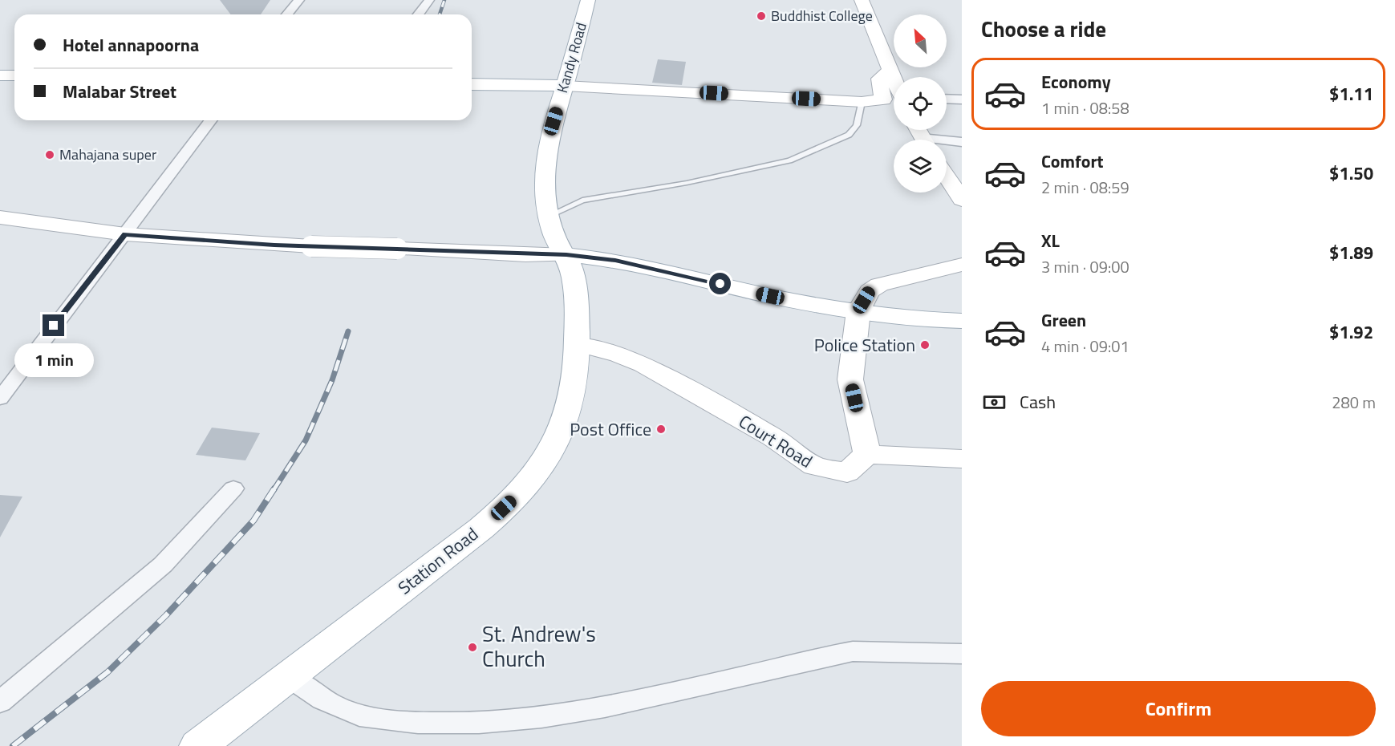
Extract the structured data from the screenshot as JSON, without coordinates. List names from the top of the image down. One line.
{"streets":{"main road":["Kandy Road","Station Road"],"street":["Court Road"]},"crossings":[["Kandy Road","Station Road"],["Court Road","Station Road"]],"places":["Buddhist College","Mahajana super","Police Station","Post Office","St. Andrew's Church"],"north":"top left","page":{"heading":"Choose a ride","banner":["Hotel annapoorna","Malabar Street"],"list":[{"name":"Economy","note":"1 min · 08:58","value":"$1.11"},{"name":"Comfort","note":"2 min · 08:59","value":"$1.50"},{"name":"XL","note":"3 min · 09:00","value":"$1.89"},{"name":"Green","note":"4 min · 09:01","value":"$1.92"}],"bubble":"1 min","pay":["Cash","280 m"],"buttons":"Confirm"}}
